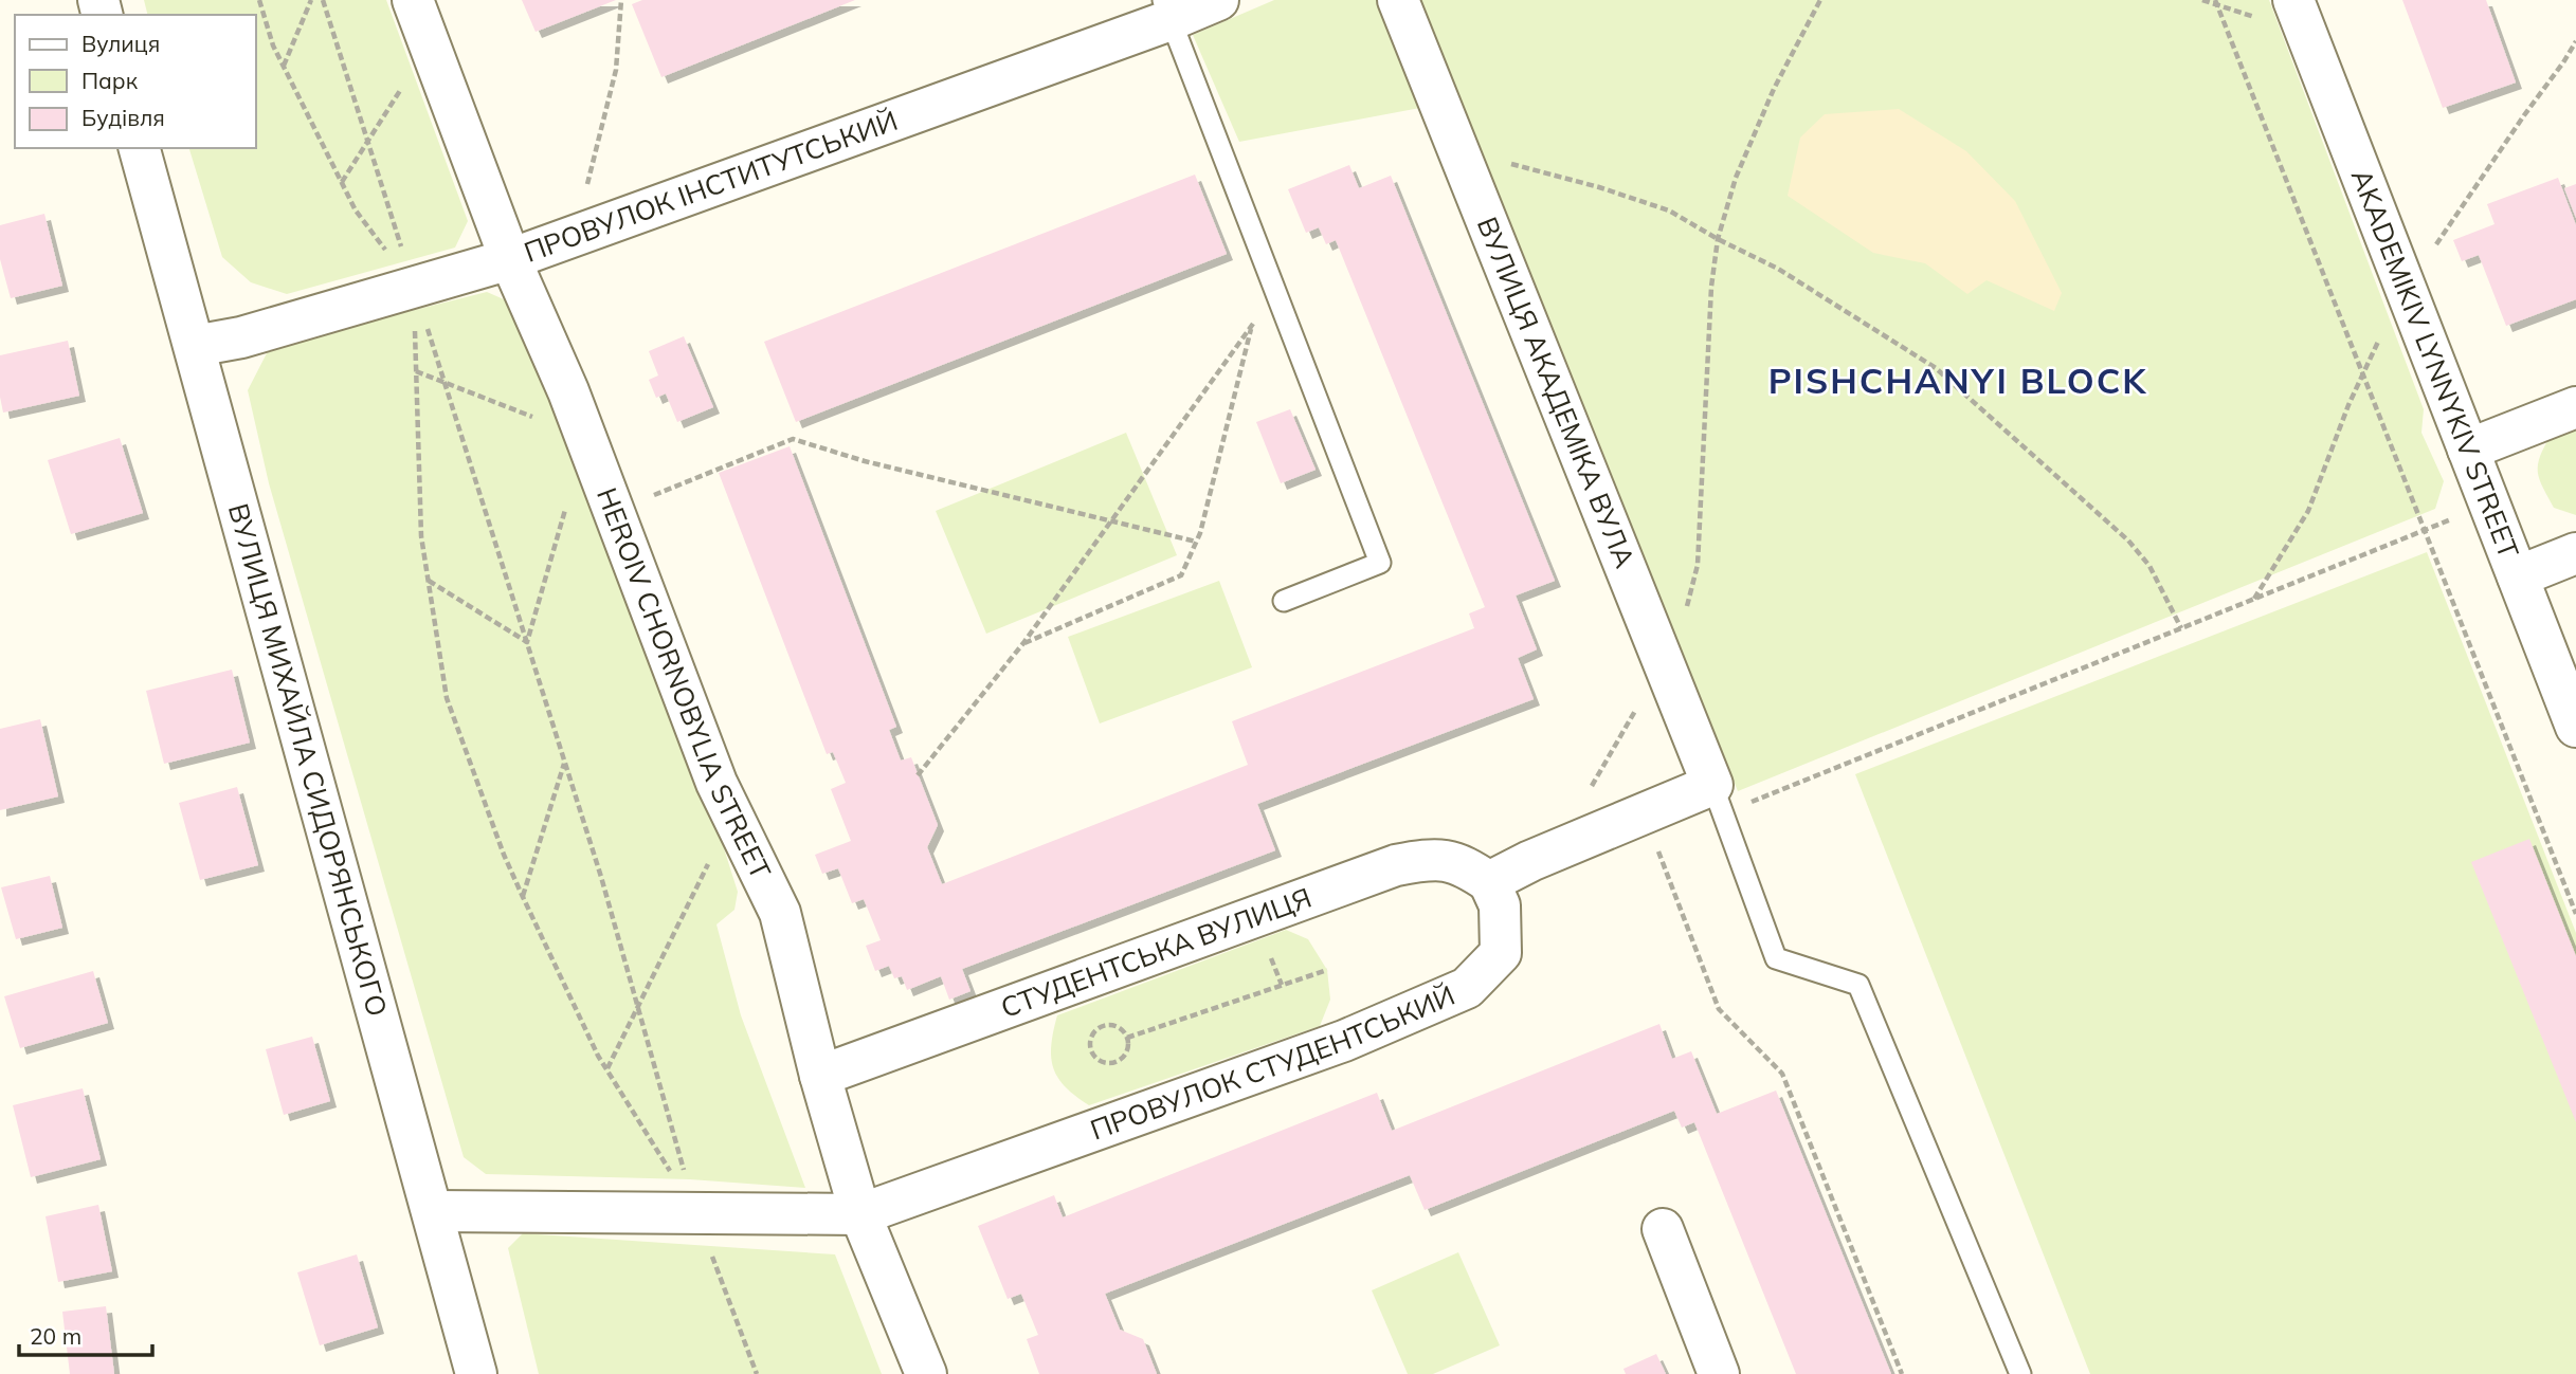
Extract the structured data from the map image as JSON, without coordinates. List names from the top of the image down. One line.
{"streets":{"street":["ПРОВУЛОК ІНСТИТУТСЬКИЙ","AKADEMIKIV LYNNYKIV STREET","ВУЛИЦЯ АКАДЕМІКА ВУЛА","HEROIV CHORNOBYLIA STREET","ВУЛИЦЯ МИХАЙЛА СИДОРЯНСЬКОГО","СТУДЕНТСЬКА ВУЛИЦЯ","ПРОВУЛОК СТУДЕНТСЬКИЙ"]},"crossings":[["ПРОВУЛОК ІНСТИТУТСЬКИЙ","HEROIV CHORNOBYLIA STREET"],["ПРОВУЛОК ІНСТИТУТСЬКИЙ","ВУЛИЦЯ МИХАЙЛА СИДОРЯНСЬКОГО"],["HEROIV CHORNOBYLIA STREET","СТУДЕНТСЬКА ВУЛИЦЯ"],["HEROIV CHORNOBYLIA STREET","ПРОВУЛОК СТУДЕНТСЬКИЙ"],["СТУДЕНТСЬКА ВУЛИЦЯ","ПРОВУЛОК СТУДЕНТСЬКИЙ"]],"districts":["PISHCHANYI BLOCK"],"legend":["Вулиця","Парк","Будівля"],"scale_bar":"20 m"}
